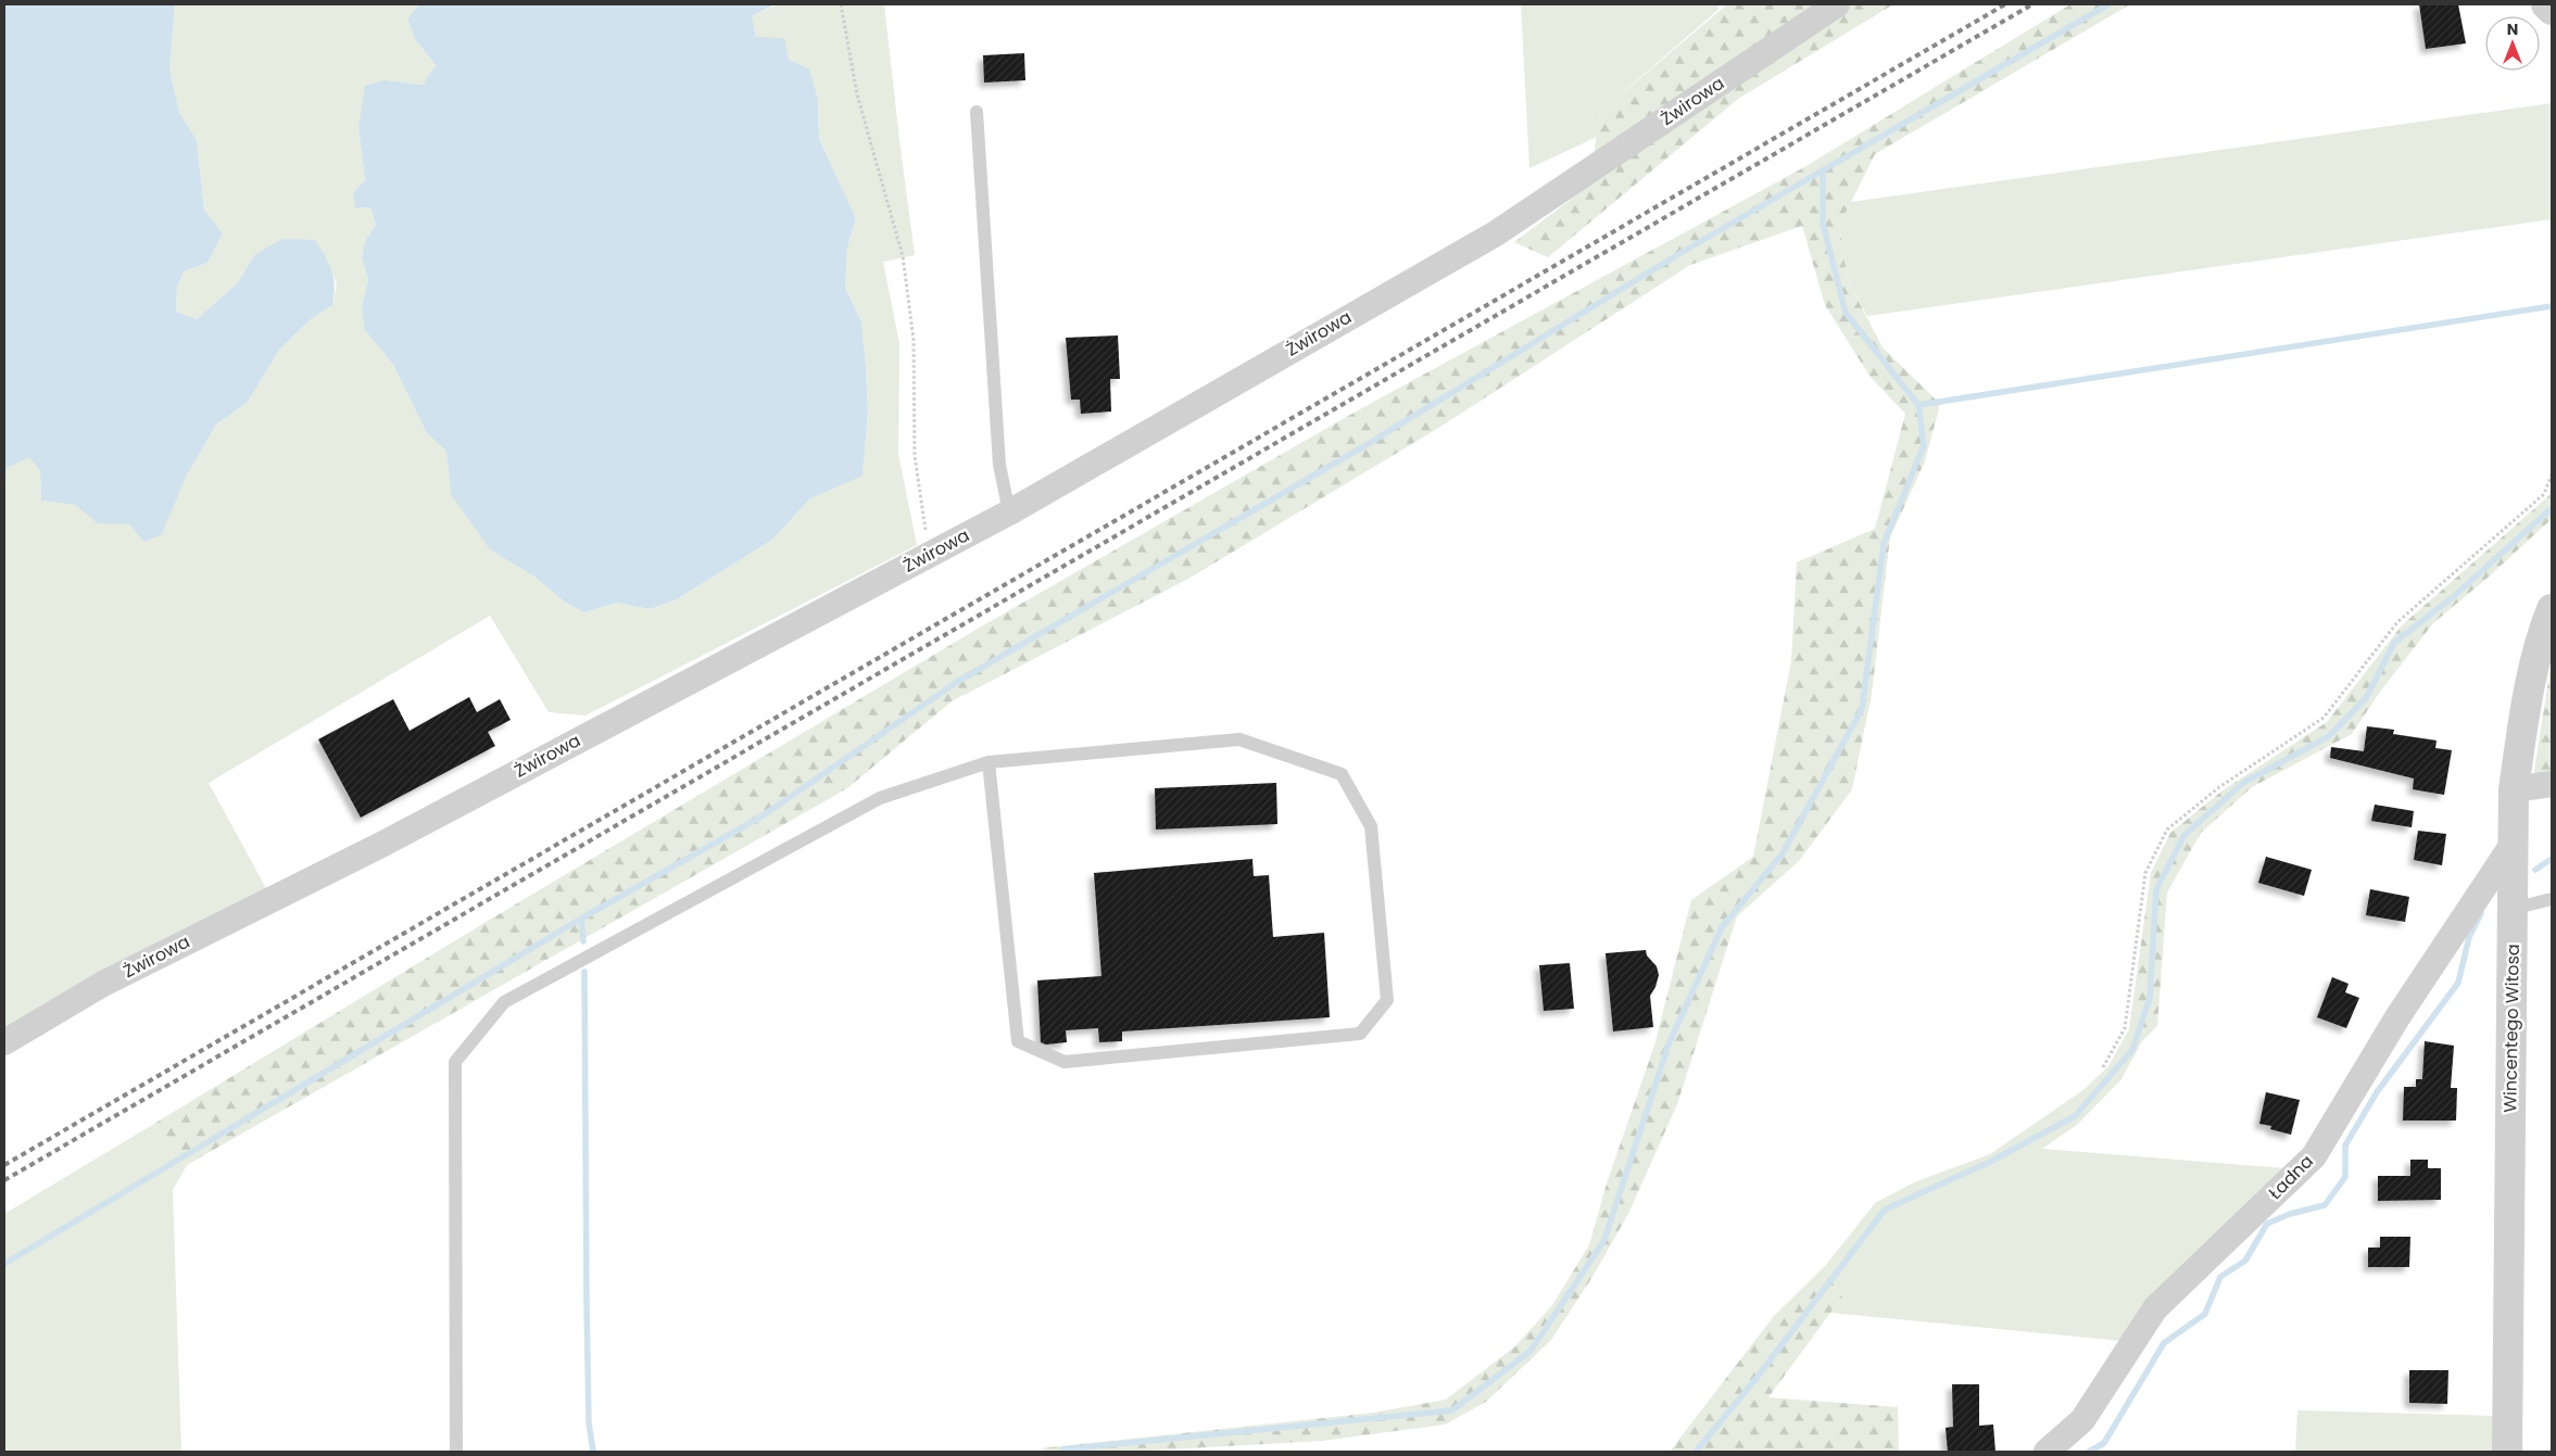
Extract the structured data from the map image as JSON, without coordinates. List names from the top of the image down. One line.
{"streets":{"street":["Żwirowa","Wincentego Witosa","Ładna"]},"crossings":[["Wincentego Witosa","Ładna"]],"north":"top"}
